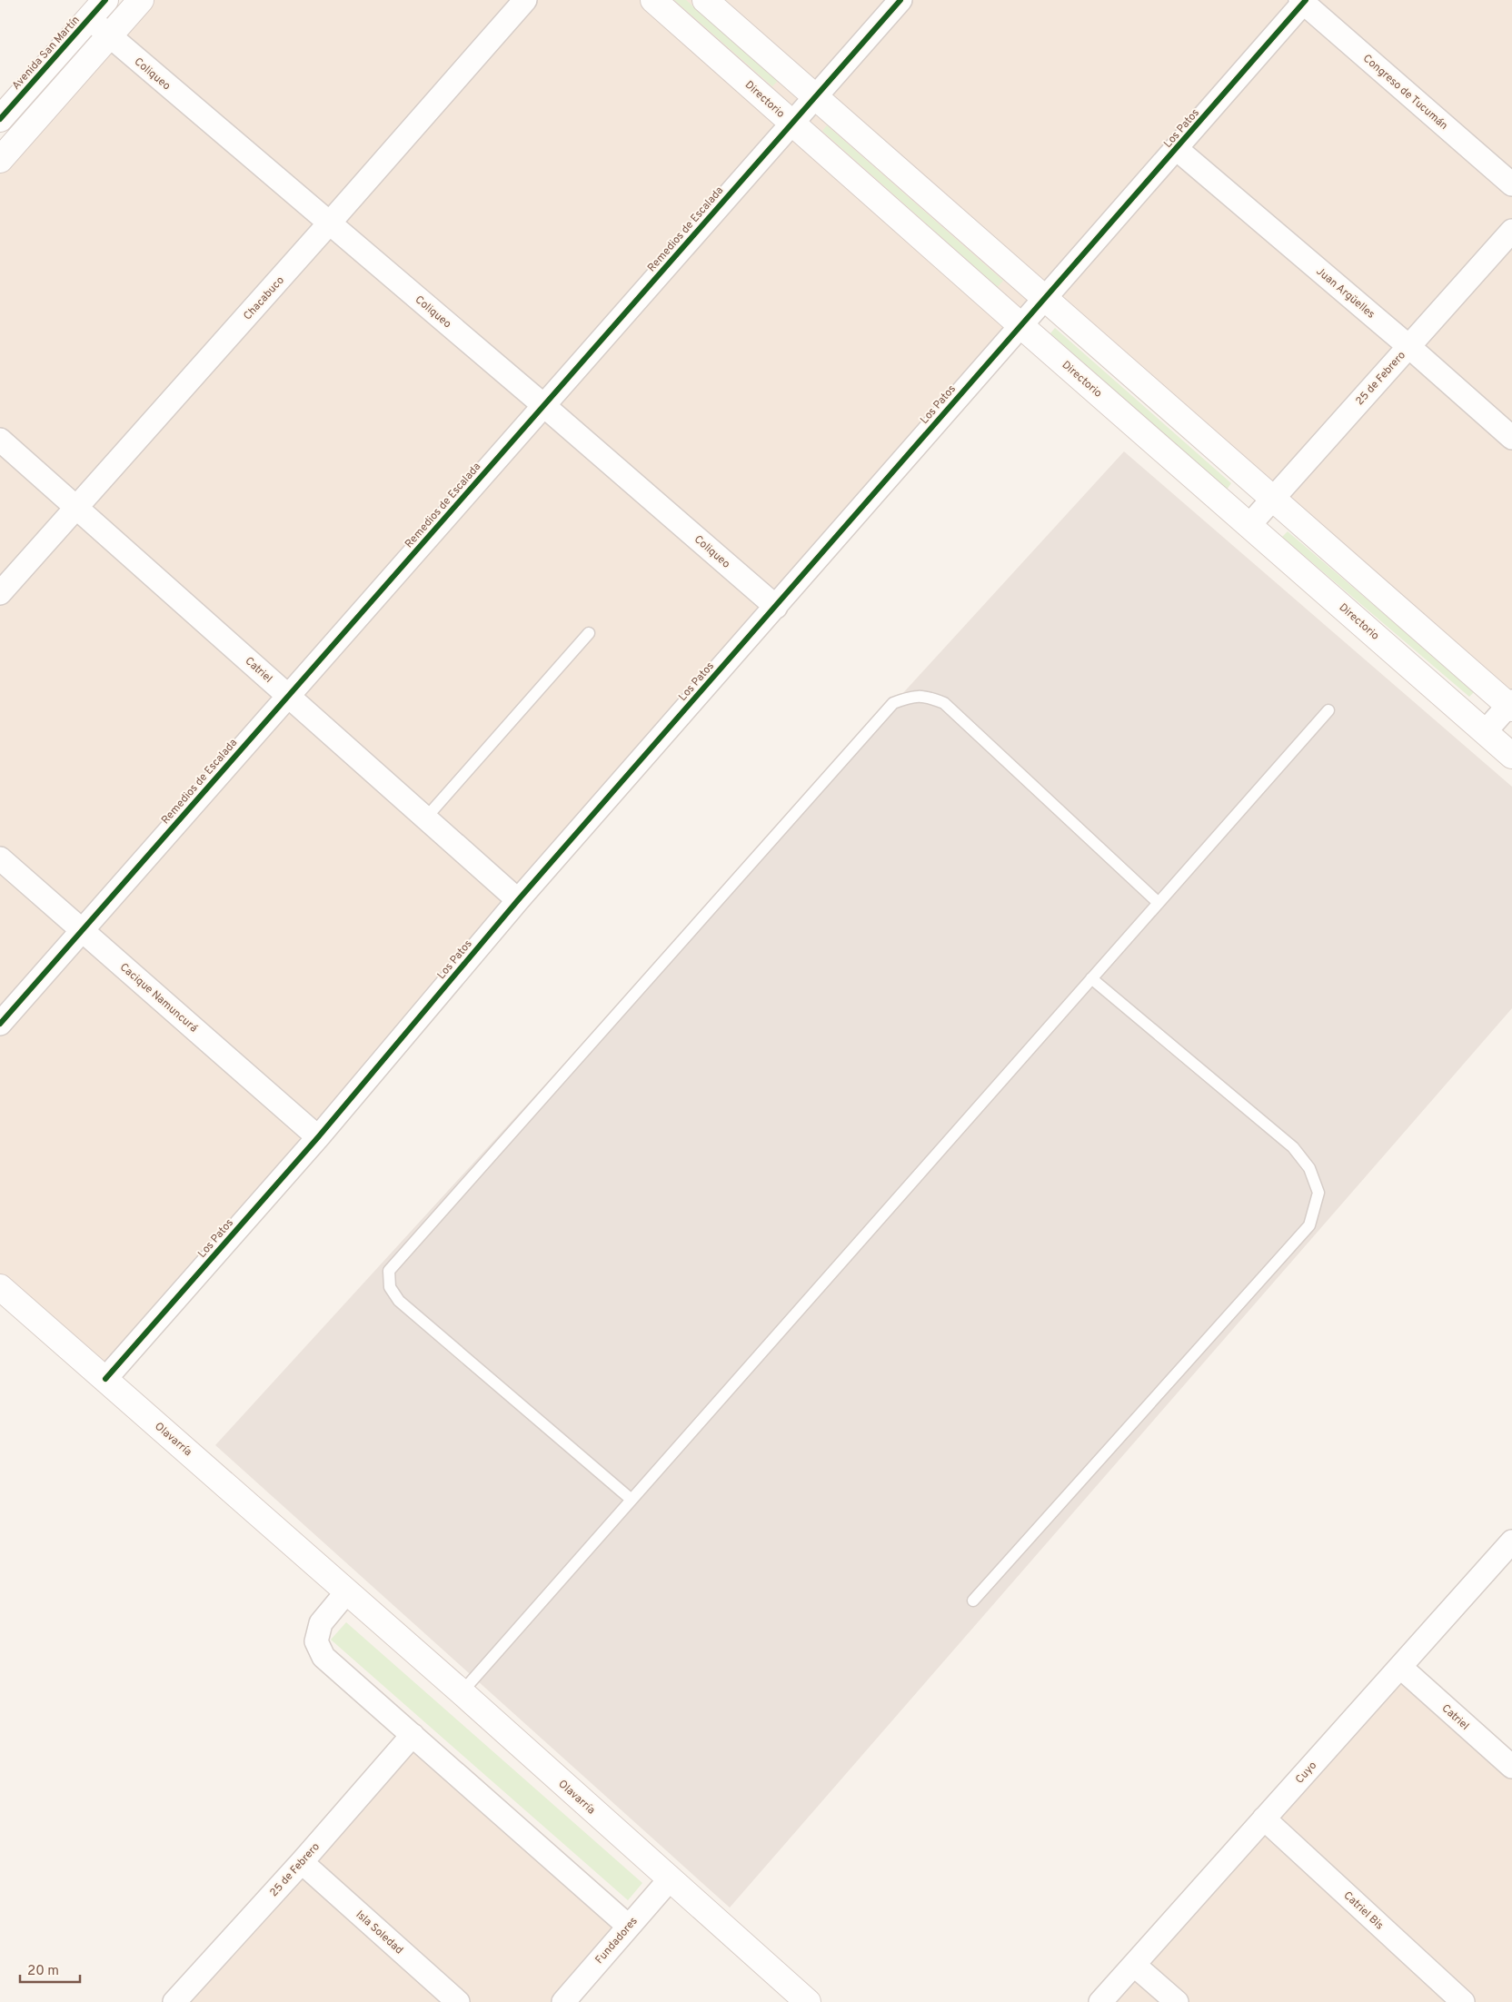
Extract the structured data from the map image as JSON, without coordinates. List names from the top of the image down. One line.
{"streets":{"main road":["Avenida San Martín","Directorio","Olavarría"],"street":["Coliqueo","Congreso de Tucumán","Los Patos","Remedios de Escalada","Juan Argüelles","Chacabuco","25 de Febrero","Catriel","Cacique Namuncurá","Cuyo","Catriel Bis","Isla Soledad","Fundadores"]},"crossings":[["Avenida San Martín","Coliqueo"],["Coliqueo","Los Patos"],["Coliqueo","Remedios de Escalada"],["Coliqueo","Chacabuco"],["Congreso de Tucumán","Los Patos"],["Directorio","Los Patos"],["Directorio","Remedios de Escalada"],["Directorio","25 de Febrero"],["Los Patos","Juan Argüelles"],["Los Patos","Catriel"],["Los Patos","Cacique Namuncurá"],["Los Patos","Olavarría"],["Remedios de Escalada","Catriel"],["Remedios de Escalada","Cacique Namuncurá"],["Juan Argüelles","25 de Febrero"],["Chacabuco","Catriel"],["25 de Febrero","Isla Soledad"],["Catriel","Cuyo"],["Olavarría","Fundadores"],["Cuyo","Catriel Bis"]],"scale_bar":"20 m"}
